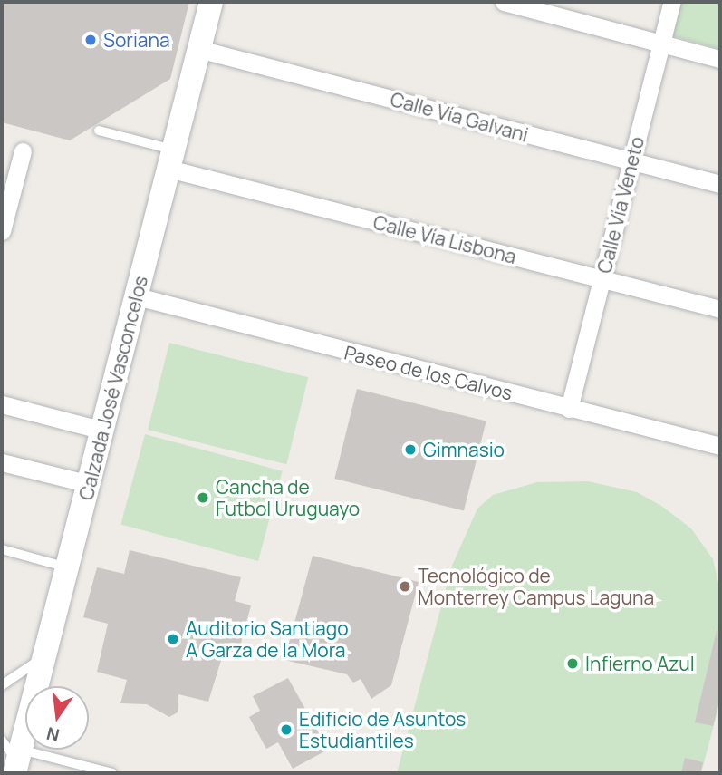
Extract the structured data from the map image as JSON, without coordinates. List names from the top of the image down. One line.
{"streets":{"main road":["Calzada José Vasconcelos"],"street":["Calle Vía Galvani","Calle Vía Veneto","Calle Vía Lisbona","Paseo de los Calvos"]},"crossings":[["Calle Vía Galvani","Calle Vía Veneto"],["Calle Vía Galvani","Calzada José Vasconcelos"],["Calle Vía Veneto","Calle Vía Lisbona"],["Calle Vía Veneto","Paseo de los Calvos"],["Calle Vía Lisbona","Calzada José Vasconcelos"],["Paseo de los Calvos","Calzada José Vasconcelos"]],"places":["Soriana","Gimnasio","Cancha de Futbol Uruguayo","Tecnológico de Monterrey Campus Laguna","Auditorio Santiago A Garza de la Mora","Infierno Azul","Edificio de Asuntos Estudiantiles"],"north":"bottom"}
